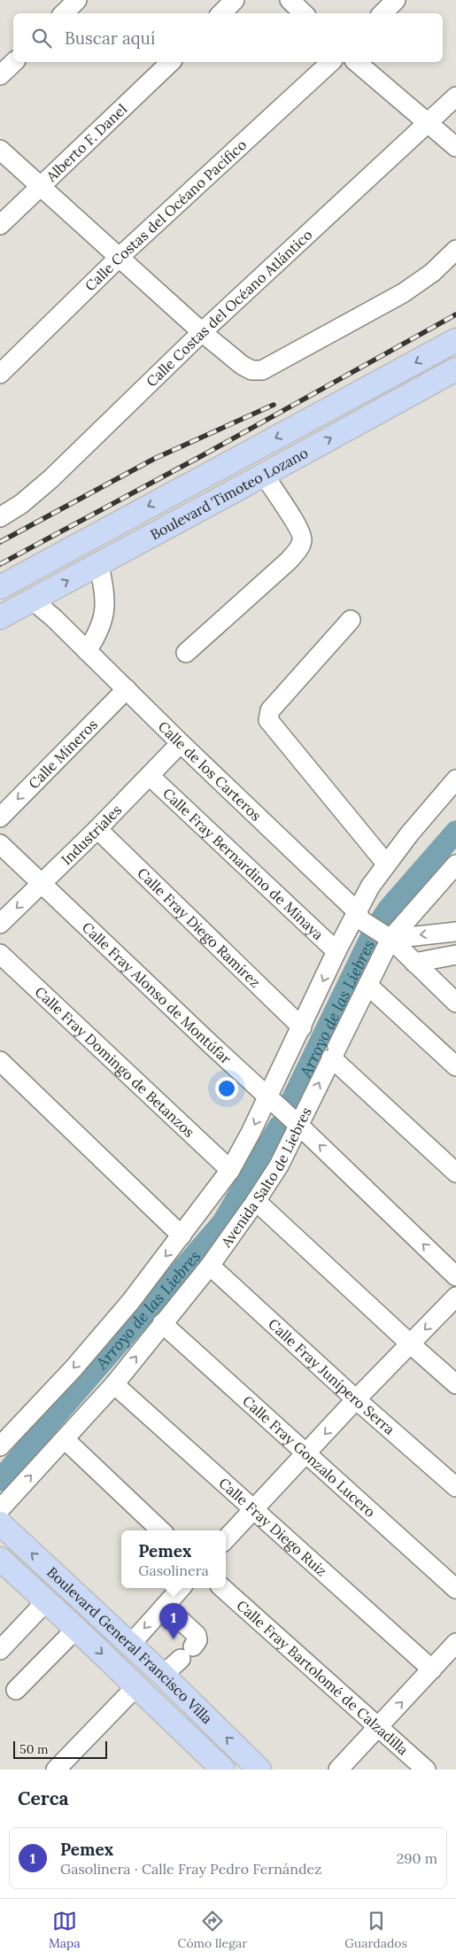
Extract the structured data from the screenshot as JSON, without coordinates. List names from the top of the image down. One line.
{"streets":{"main road":["Boulevard Timoteo Lozano","Boulevard General Francisco Villa"],"street":["Alberto F. Danel","Calle Costas del Océano Pacífico","Calle Costas del Océano Atlántico","Calle Mineros","Calle de los Carteros","Industriales","Calle Fray Bernardino de Minaya","Calle Fray Diego Ramírez","Calle Fray Alonso de Montúfar","Calle Fray Domingo de Betanzos","Avenida Salto de Liebres","Calle Fray Junípero Serra","Calle Fray Gonzalo Lucero","Calle Fray Diego Ruiz","Calle Fray Bartolomé de Calzadilla"]},"crossings":[["Boulevard Timoteo Lozano","Calle de los Carteros"],["Calle Mineros","Calle de los Carteros"],["Calle de los Carteros","Industriales"],["Calle de los Carteros","Avenida Salto de Liebres"],["Industriales","Calle Fray Bernardino de Minaya"],["Industriales","Calle Fray Diego Ramírez"],["Industriales","Calle Fray Alonso de Montúfar"],["Calle Fray Alonso de Montúfar","Avenida Salto de Liebres"],["Avenida Salto de Liebres","Calle Fray Junípero Serra"],["Avenida Salto de Liebres","Calle Fray Gonzalo Lucero"],["Avenida Salto de Liebres","Calle Fray Diego Ruiz"]],"one_way":["Calle Mineros"],"water":["Arroyo de las Liebres"],"scale_bar":"50 m","page":{"search":"Buscar aquí","popup":["Pemex","Gasolinera"],"pins":"1","scale":"50 m","heading":"Cerca","list":[{"mark":"1","name":"Pemex","note":"Gasolinera · Calle Fray Pedro Fernández","value":"290 m"}],"nav":["Mapa","Cómo llegar","Guardados"]}}
